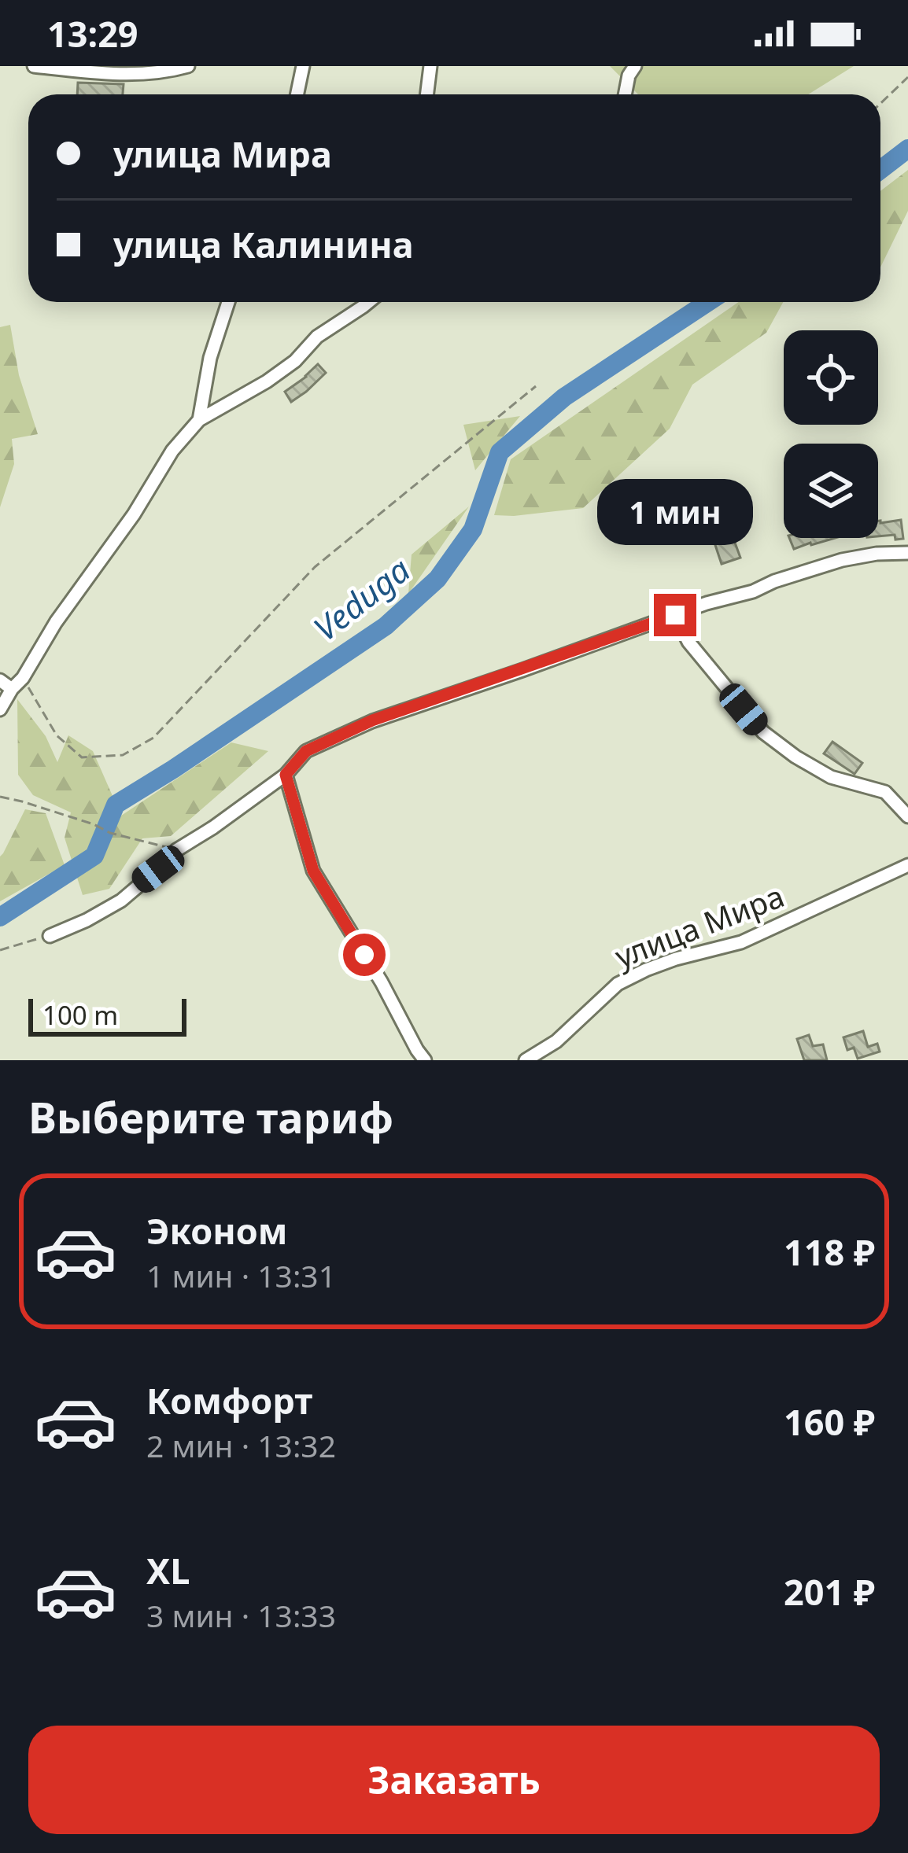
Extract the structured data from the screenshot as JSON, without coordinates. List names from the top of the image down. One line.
{"streets":{"street":["улица Мира"]},"water":["Veduga"],"scale_bar":"100 m","page":{"status":"13:29","banner":["улица Мира","улица Калинина"],"bubble":"1 мин","scale":"100 m","heading":"Выберите тариф","list":[{"name":"Эконом","note":"1 мин · 13:31","value":"118 ₽"},{"name":"Комфорт","note":"2 мин · 13:32","value":"160 ₽"},{"name":"XL","note":"3 мин · 13:33","value":"201 ₽"}],"buttons":"Заказать"}}
